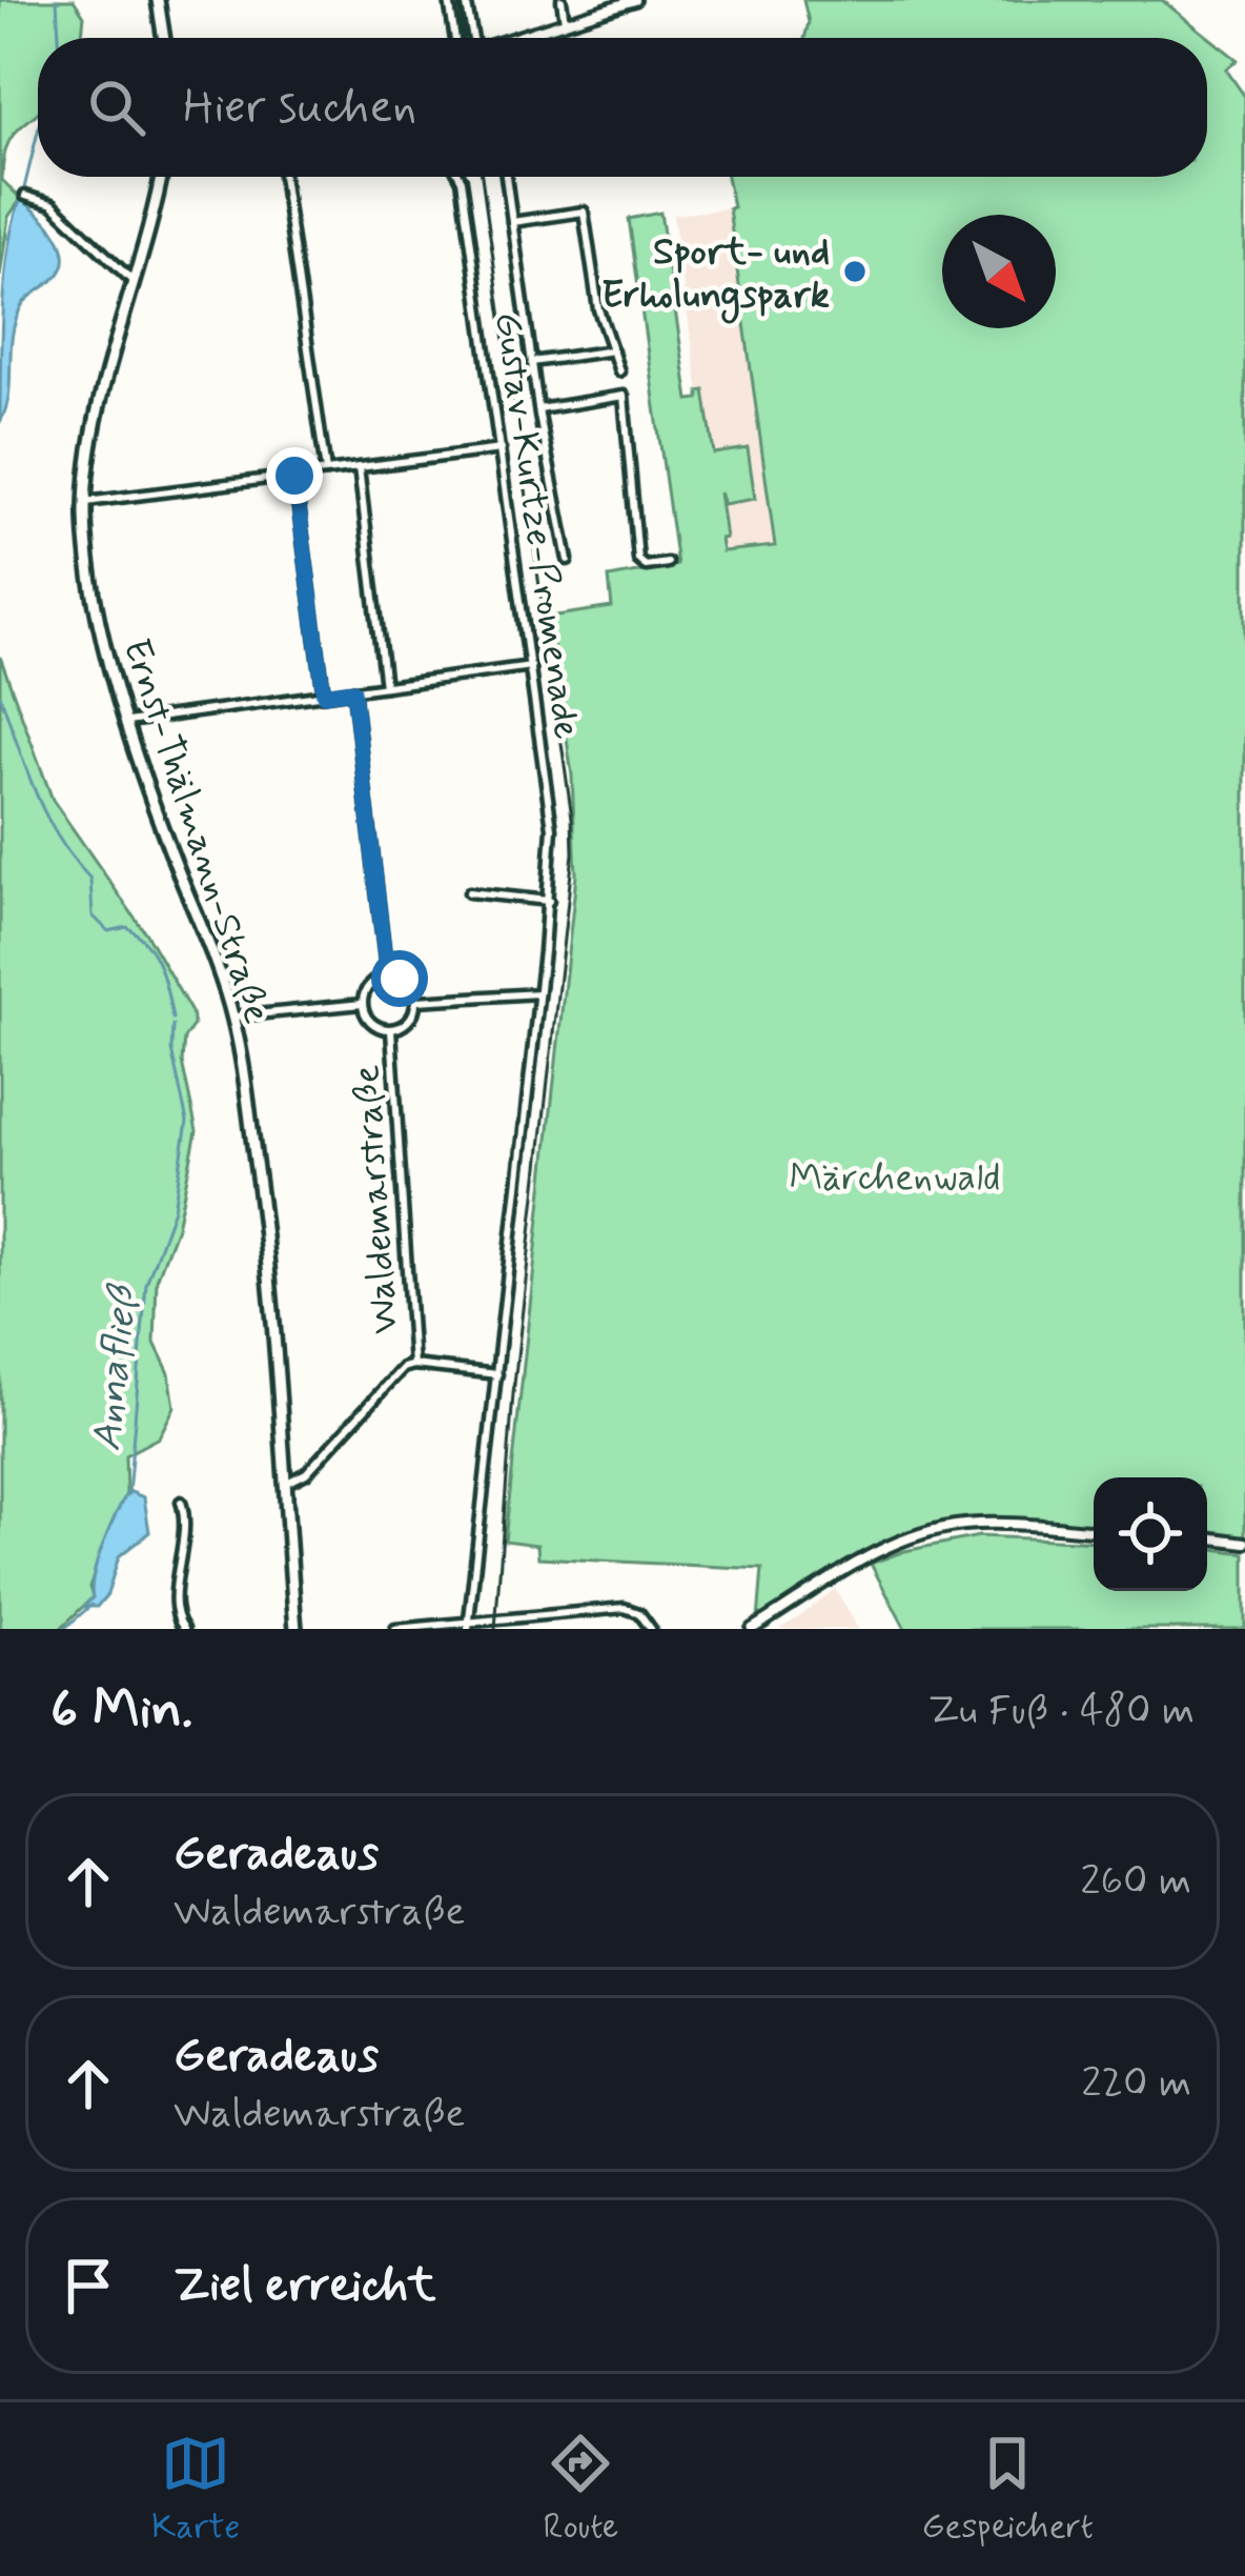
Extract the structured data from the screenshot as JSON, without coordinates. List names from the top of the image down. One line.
{"streets":{"main road":["Ernst-Thälmann-Straße"],"street":["Gustav-Kurtze-Promenade","Waldemarstraße"]},"crossings":[["Gustav-Kurtze-Promenade","Waldemarstraße"],["Ernst-Thälmann-Straße","Waldemarstraße"]],"water":["Annafließ"],"parks":["Märchenwald"],"places":["Sport- und Erholungspark"],"north":"bottom right","page":{"search":"Hier suchen","heading":["6 Min.","Zu Fuß · 480 m"],"list":[["Geradeaus","Waldemarstraße","260 m"],["Geradeaus","Waldemarstraße","220 m"],"Ziel erreicht"],"nav":["Karte","Route","Gespeichert"]}}
